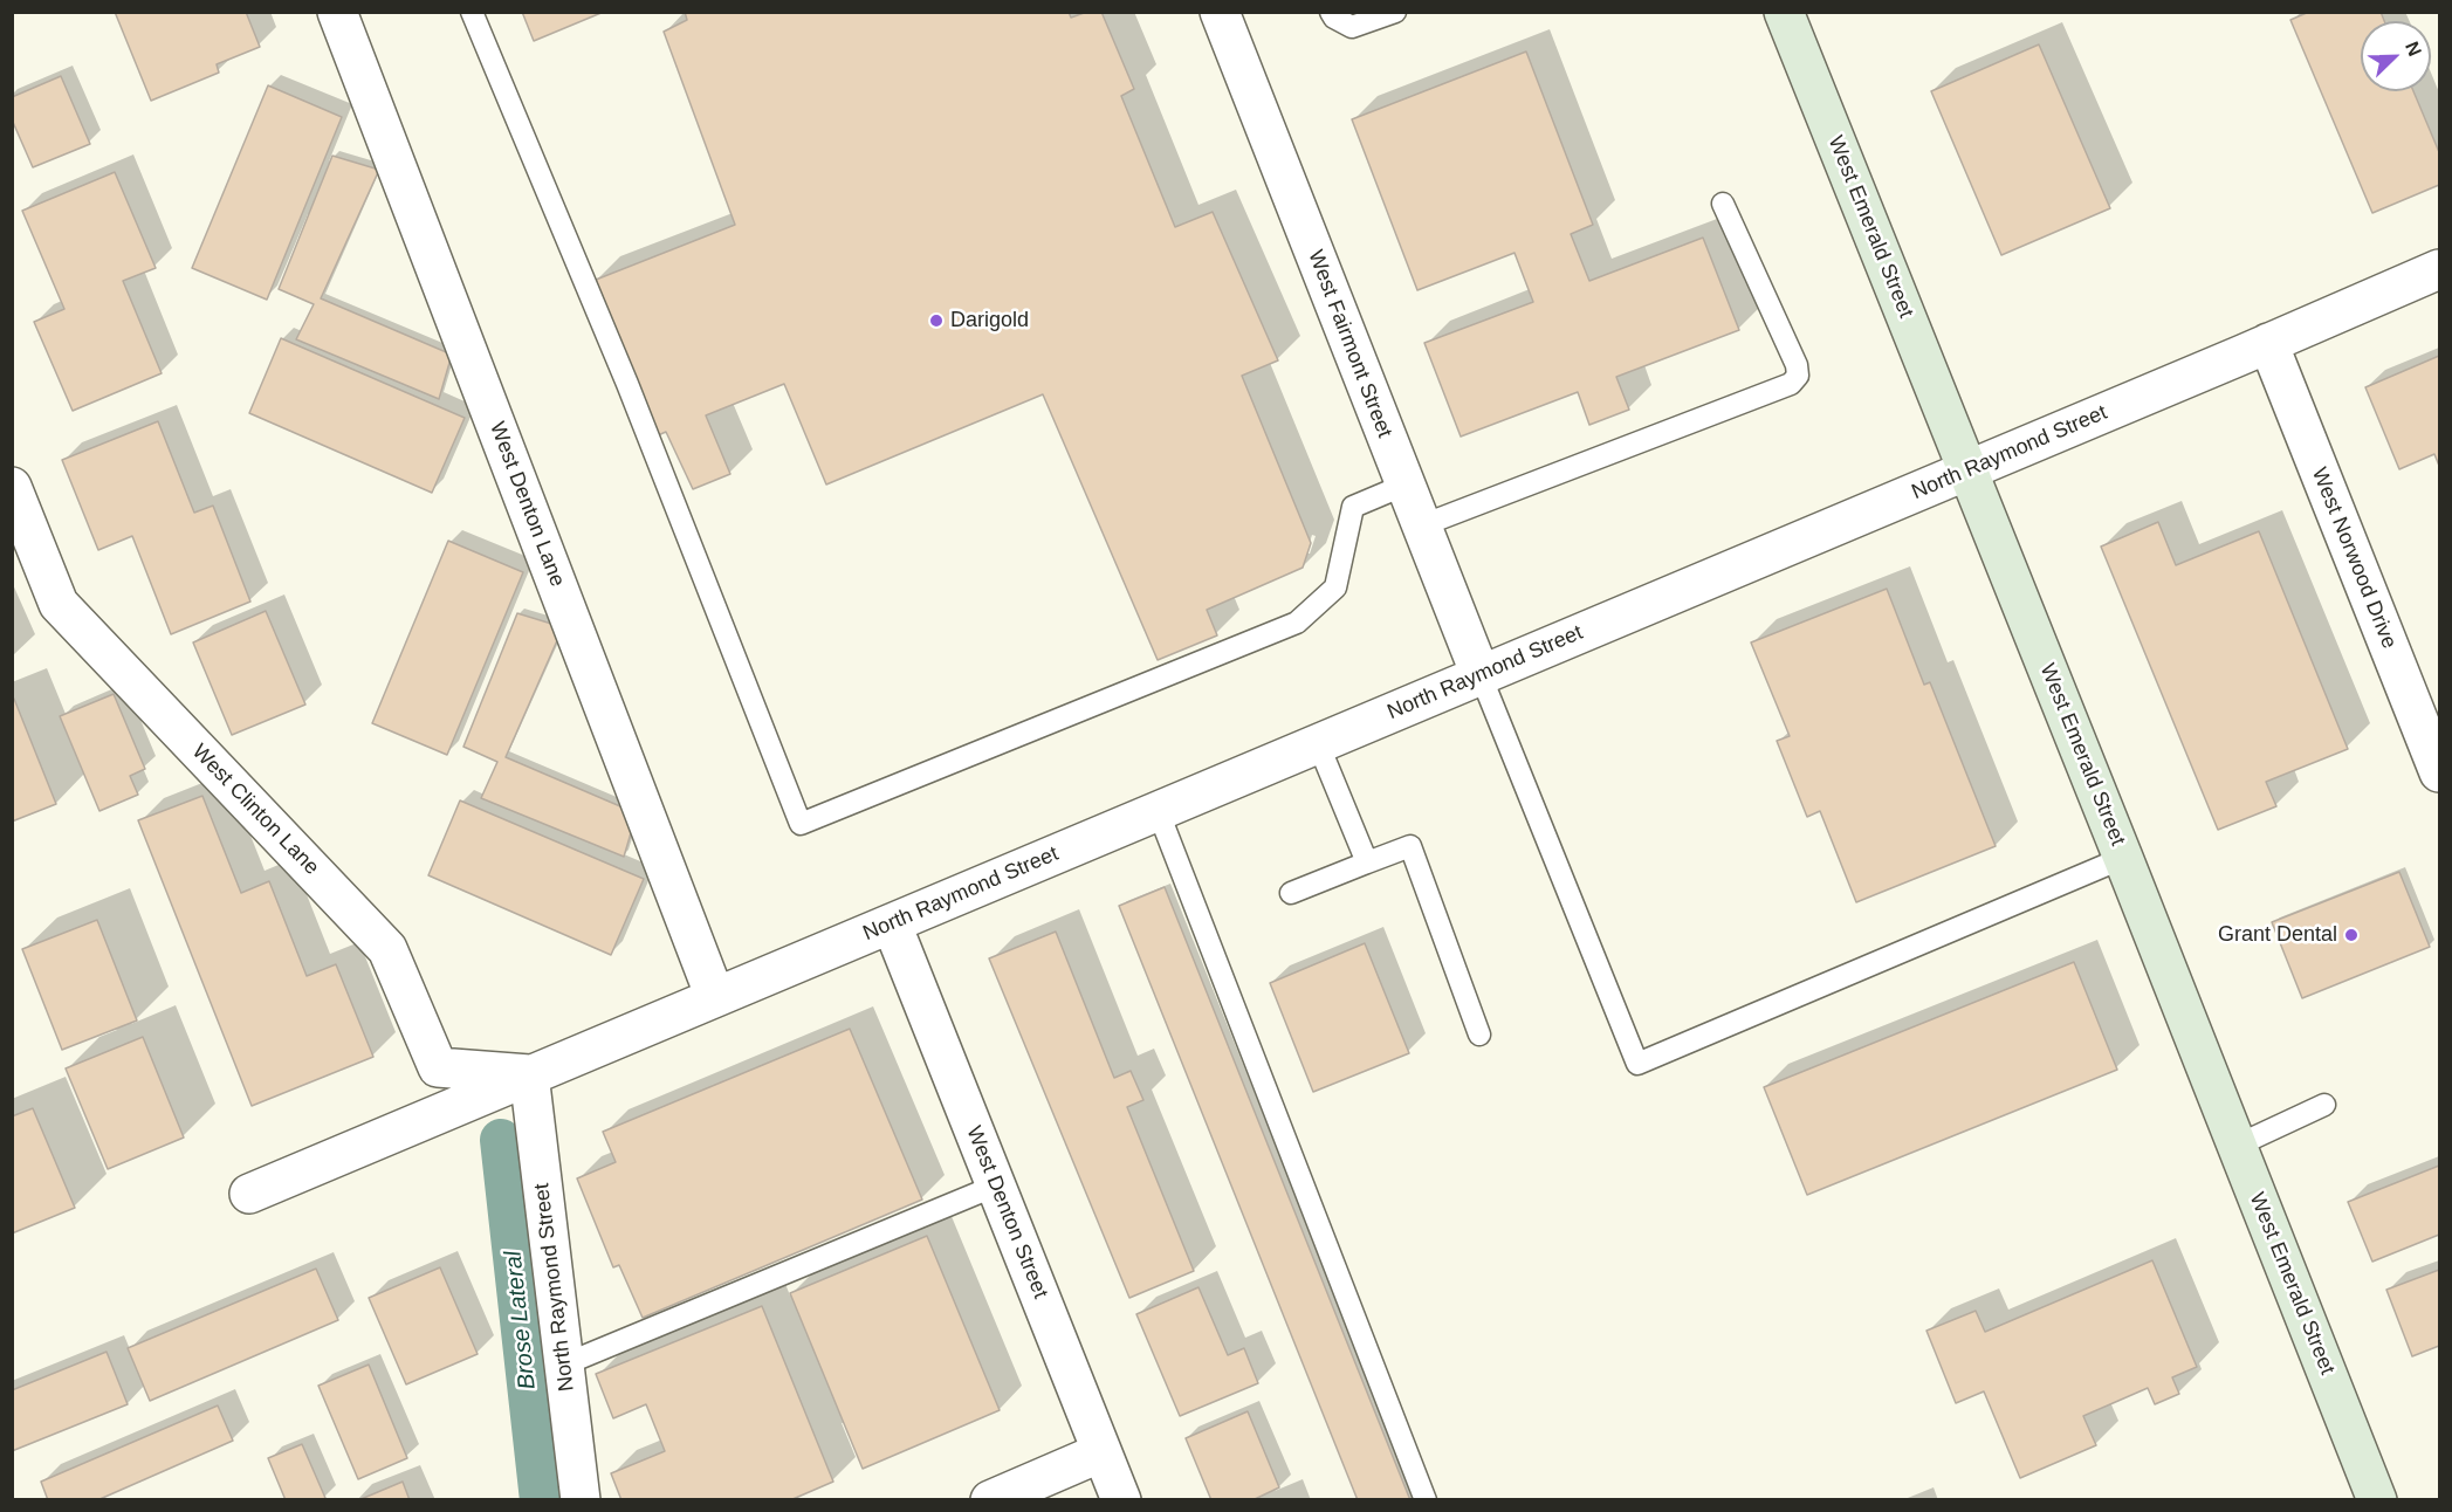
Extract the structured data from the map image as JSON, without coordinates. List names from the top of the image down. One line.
{"streets":{"main road":["West Emerald Street"],"street":["West Fairmont Street","North Raymond Street","West Denton Lane","West Norwood Drive","West Clinton Lane","West Denton Street"]},"crossings":[["West Emerald Street","North Raymond Street"],["West Fairmont Street","North Raymond Street"],["North Raymond Street","West Denton Lane"],["North Raymond Street","West Norwood Drive"],["North Raymond Street","West Clinton Lane"],["North Raymond Street","West Denton Street"]],"water":["Brose Lateral"],"places":["Darigold","Grant Dental"],"north":"top right"}
